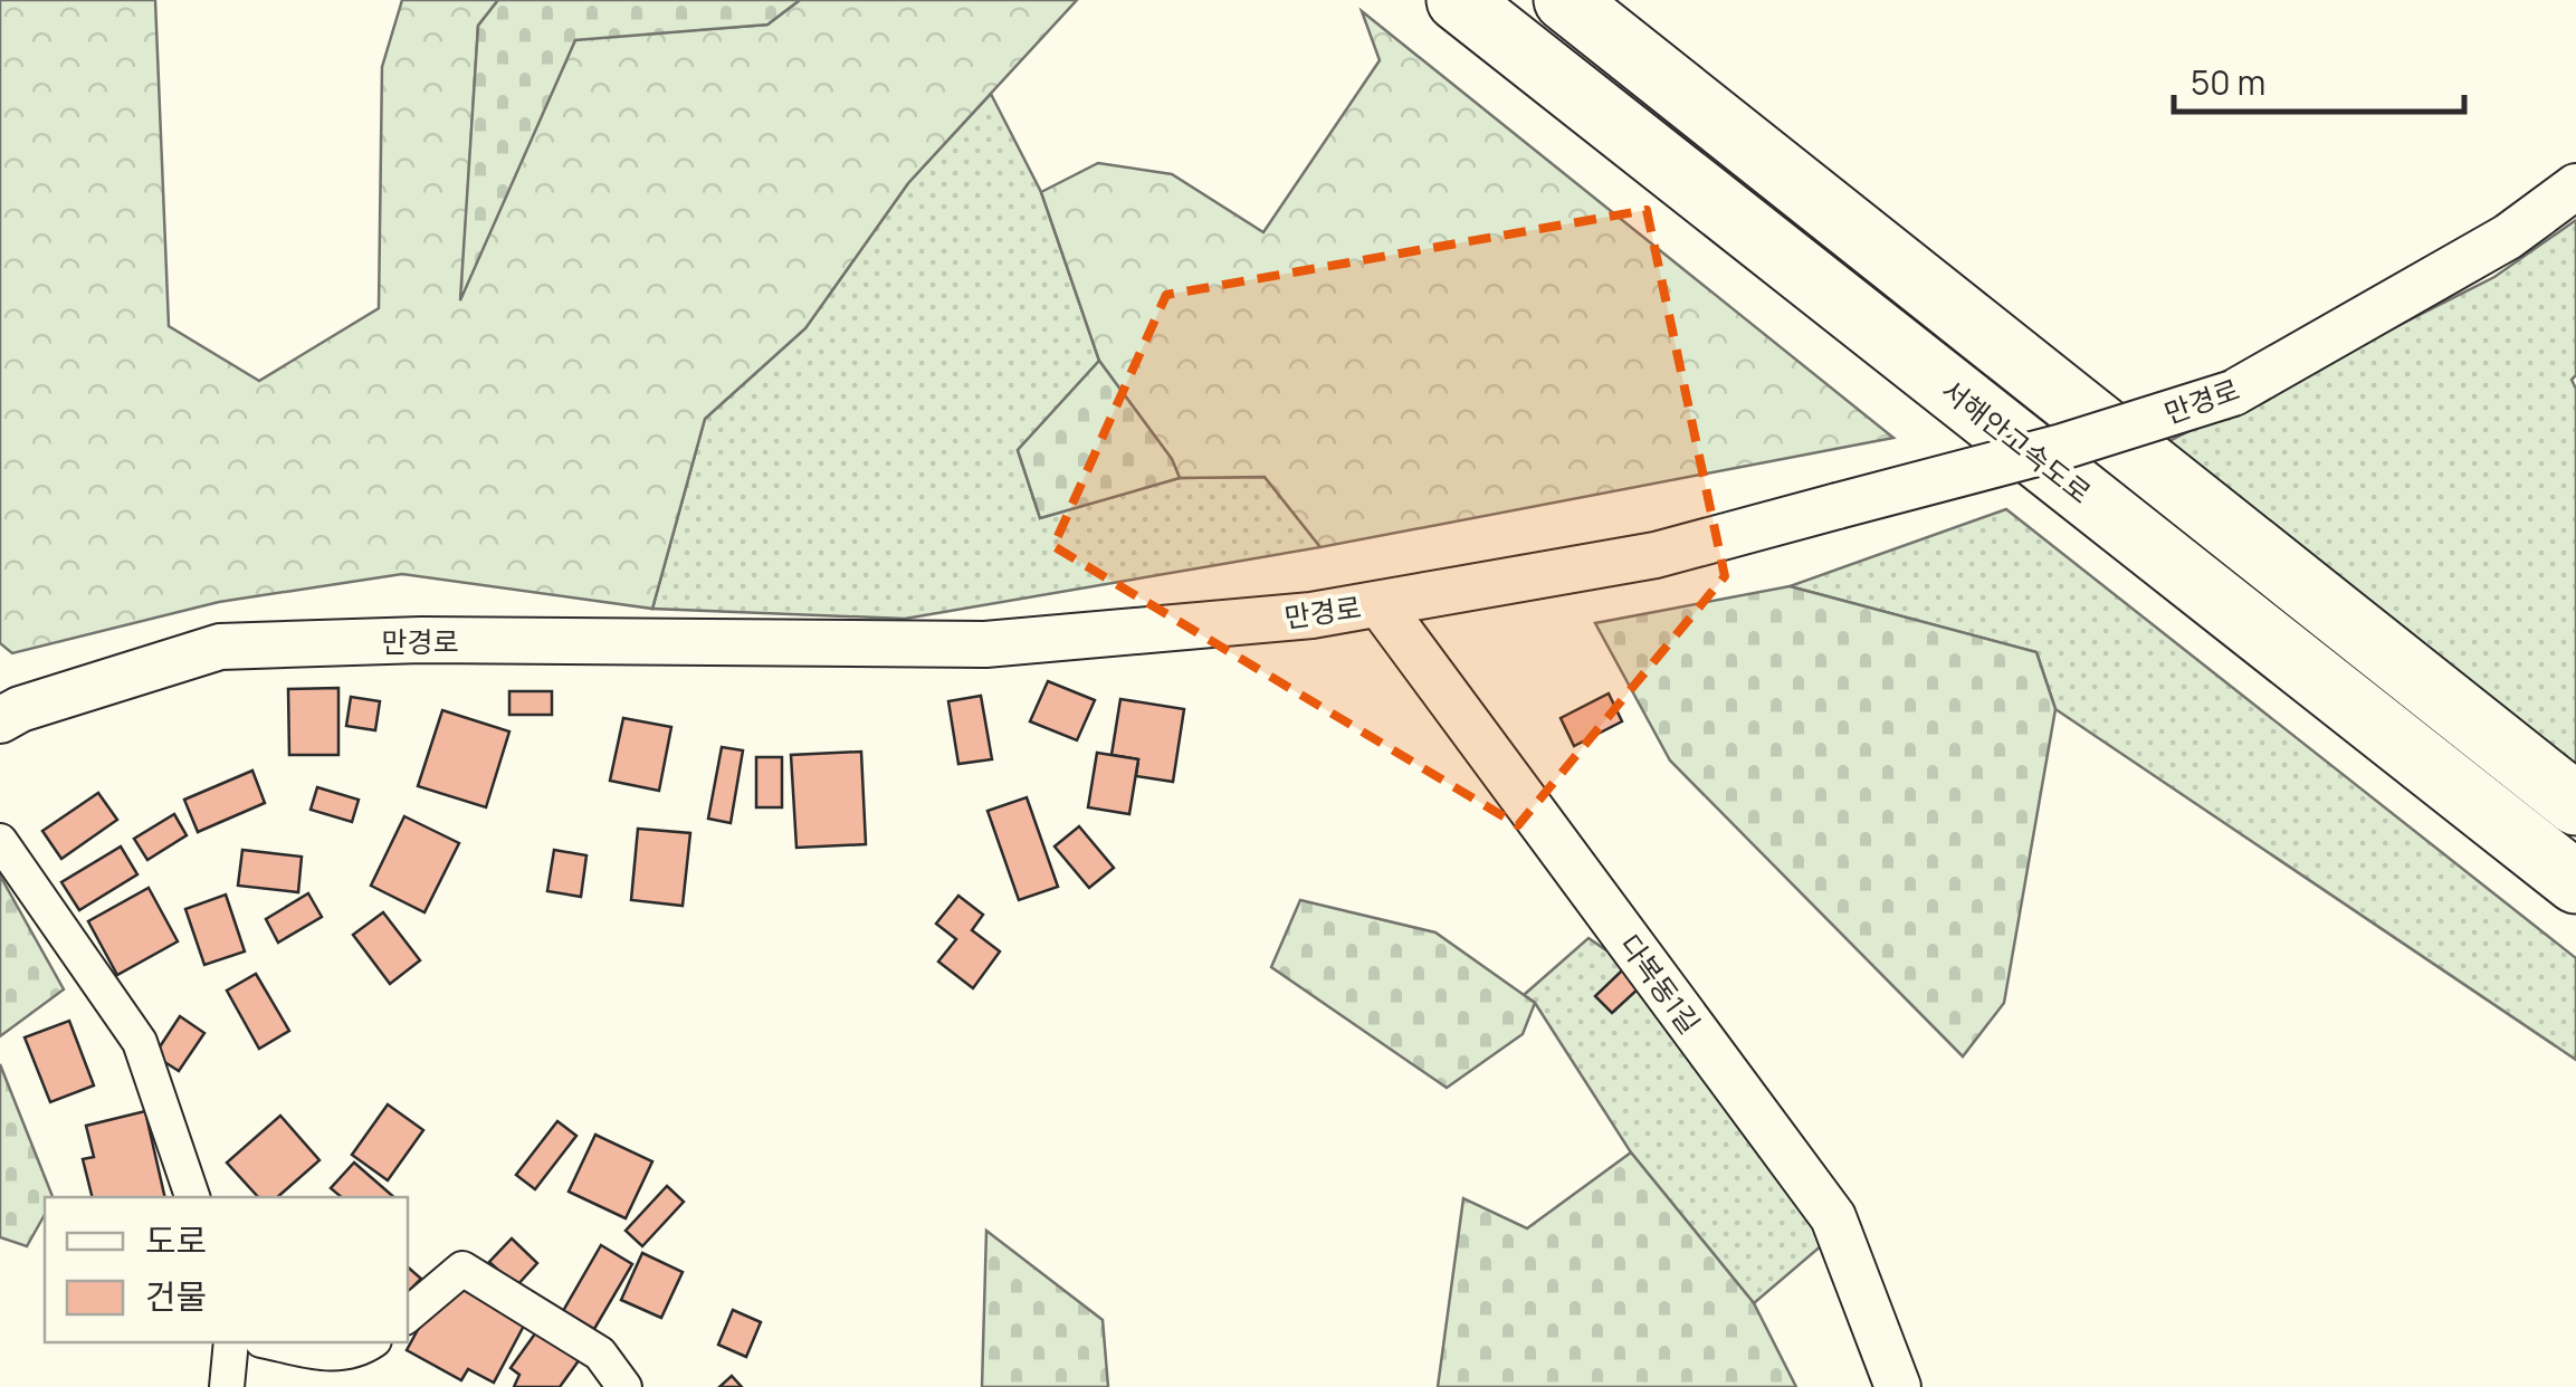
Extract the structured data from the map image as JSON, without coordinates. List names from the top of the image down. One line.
{"streets":{"highway":["서해안고속도로"],"street":["만경로","다복동1길"]},"crossings":[["만경로","다복동1길"]],"legend":["도로","건물"],"scale_bar":"50 m"}
